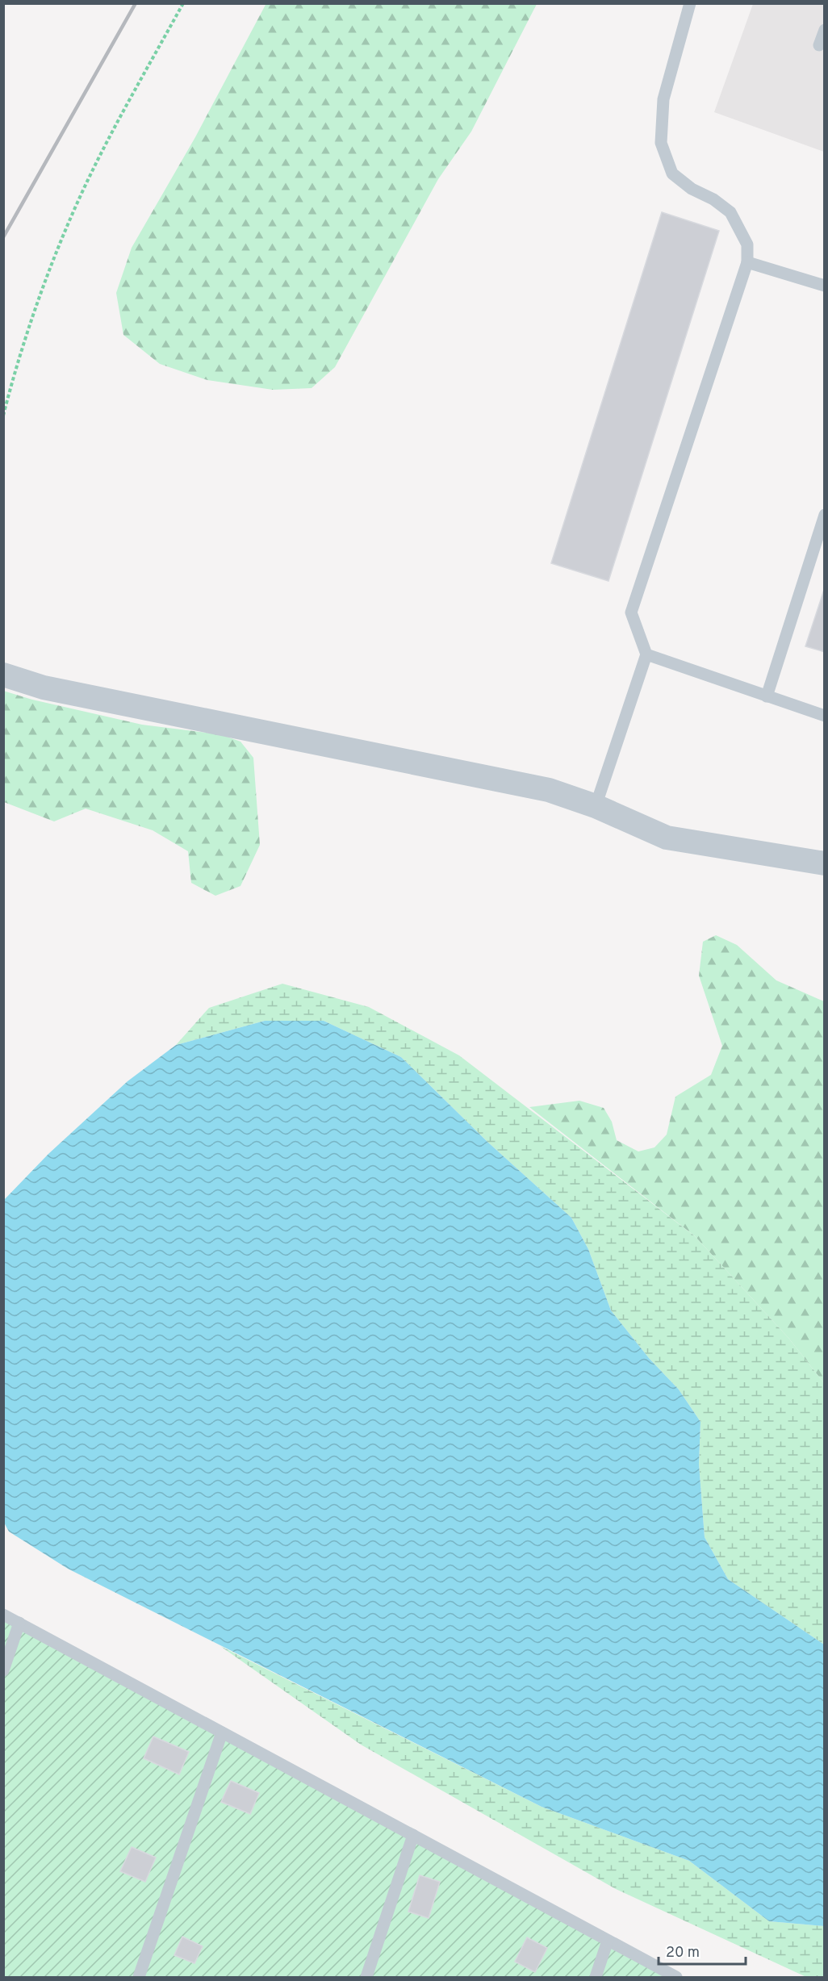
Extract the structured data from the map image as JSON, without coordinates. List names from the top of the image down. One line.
{"scale_bar":"20 m"}
